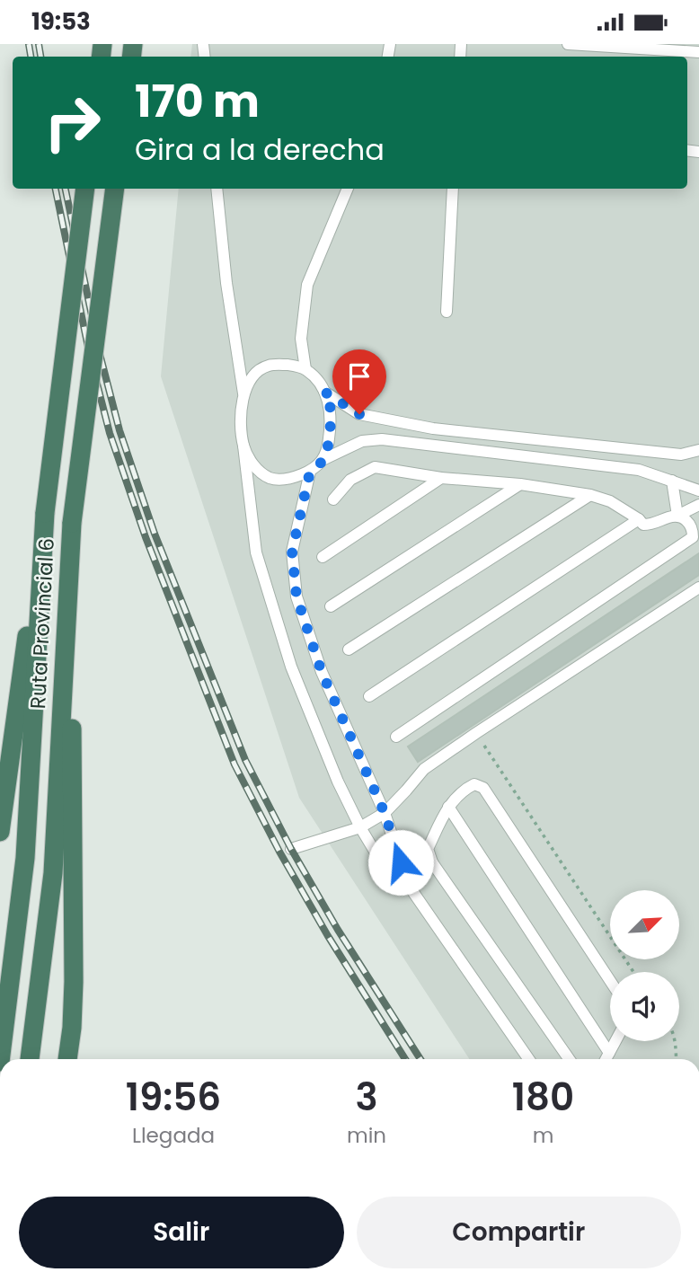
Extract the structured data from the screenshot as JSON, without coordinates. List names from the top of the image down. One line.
{"streets":{"highway":["Ruta Provincial 6"]},"north":"top right","page":{"status":"19:53","turn":["170 m","Gira a la derecha"],"eta":["19:56","Llegada","3","min","180","m"],"buttons":["Salir","Compartir"]}}
